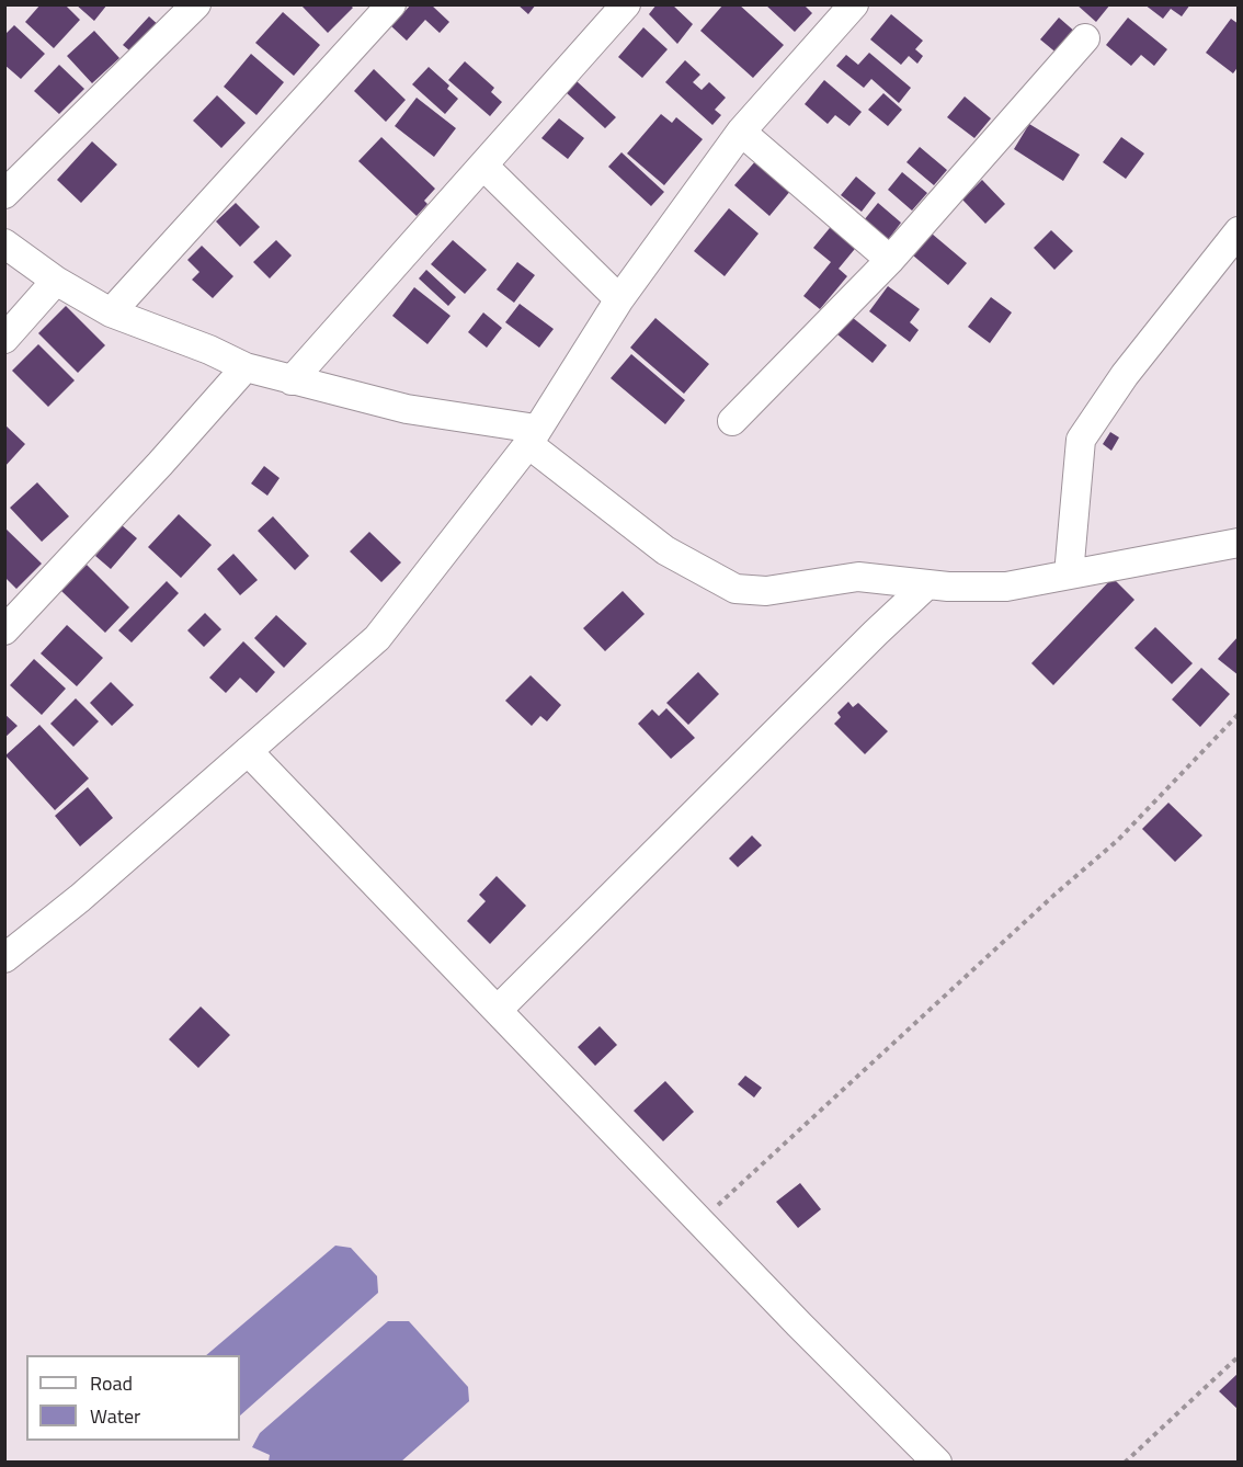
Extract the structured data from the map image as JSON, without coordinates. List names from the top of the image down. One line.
{"legend":["Road","Water"]}
